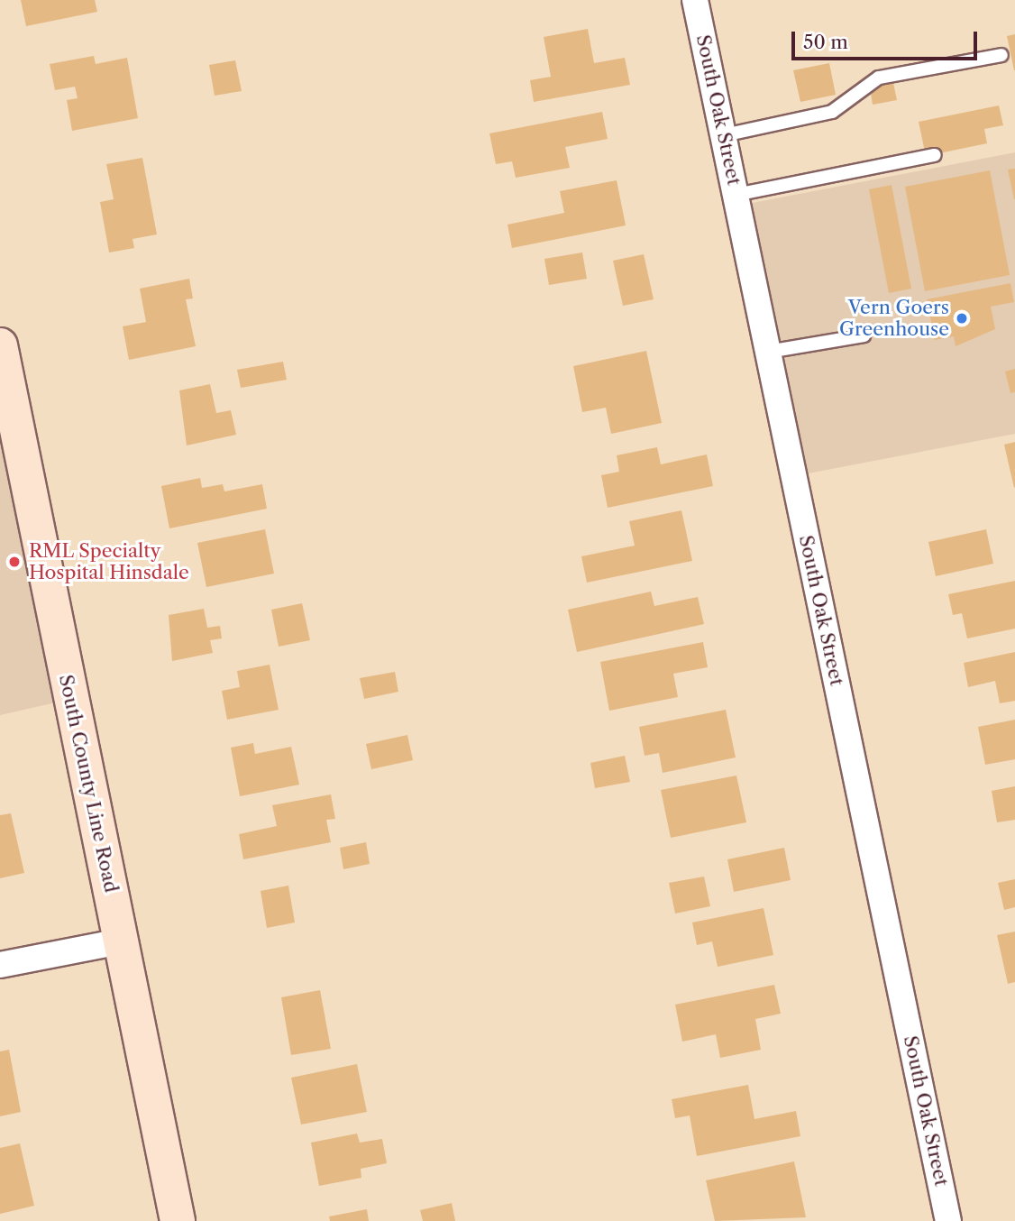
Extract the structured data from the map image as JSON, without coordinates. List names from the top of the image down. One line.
{"streets":{"main road":["South County Line Road"],"street":["South Oak Street"]},"places":["Vern Goers Greenhouse","RML Specialty Hospital Hinsdale"],"scale_bar":"50 m"}
